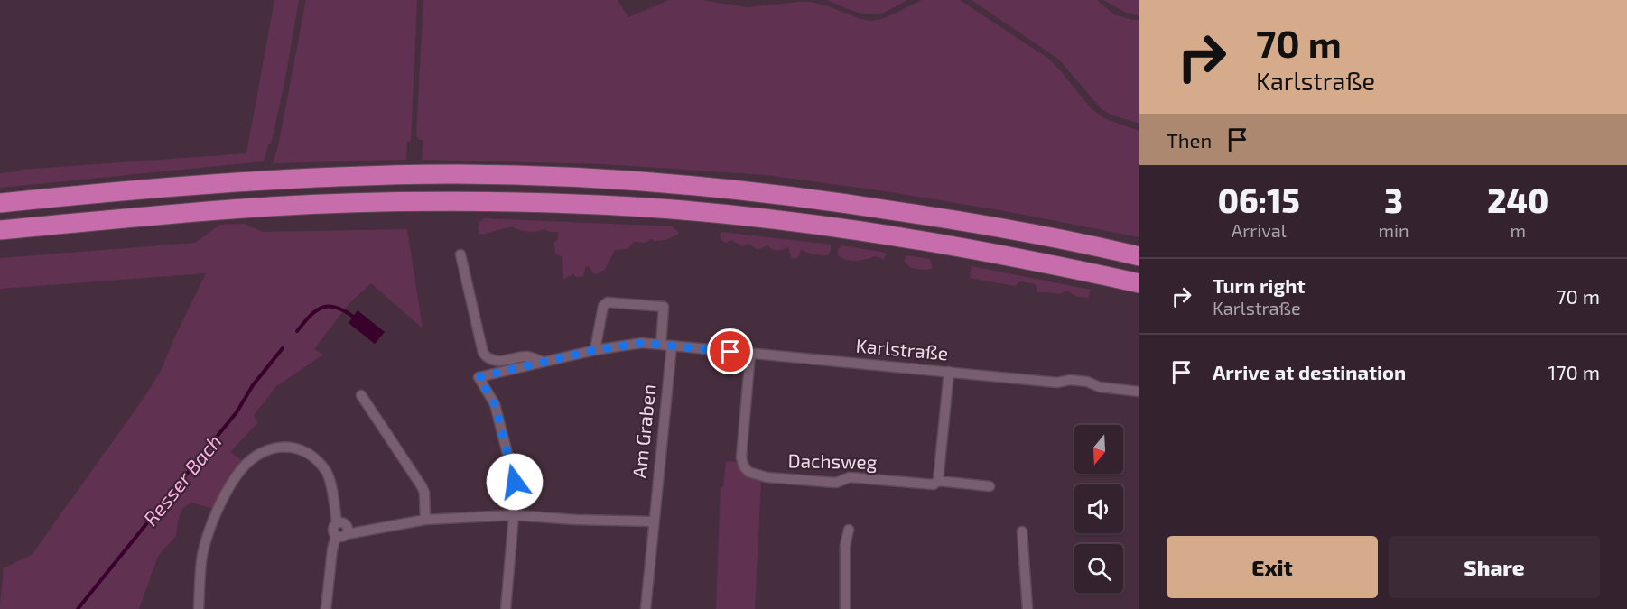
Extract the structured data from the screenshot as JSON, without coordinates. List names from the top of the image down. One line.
{"streets":{"street":["Karlstraße","Am Graben","Dachsweg"]},"crossings":[["Karlstraße","Am Graben"],["Karlstraße","Dachsweg"]],"water":["Resser Bach"],"north":"bottom","page":{"turn":["70 m","Karlstraße"],"then":"Then","eta":["06:15","Arrival","3","min","240","m"],"list":[{"name":"Turn right","note":"Karlstraße","value":"70 m"},{"name":"Arrive at destination","value":"170 m"}],"buttons":["Exit","Share"]}}
